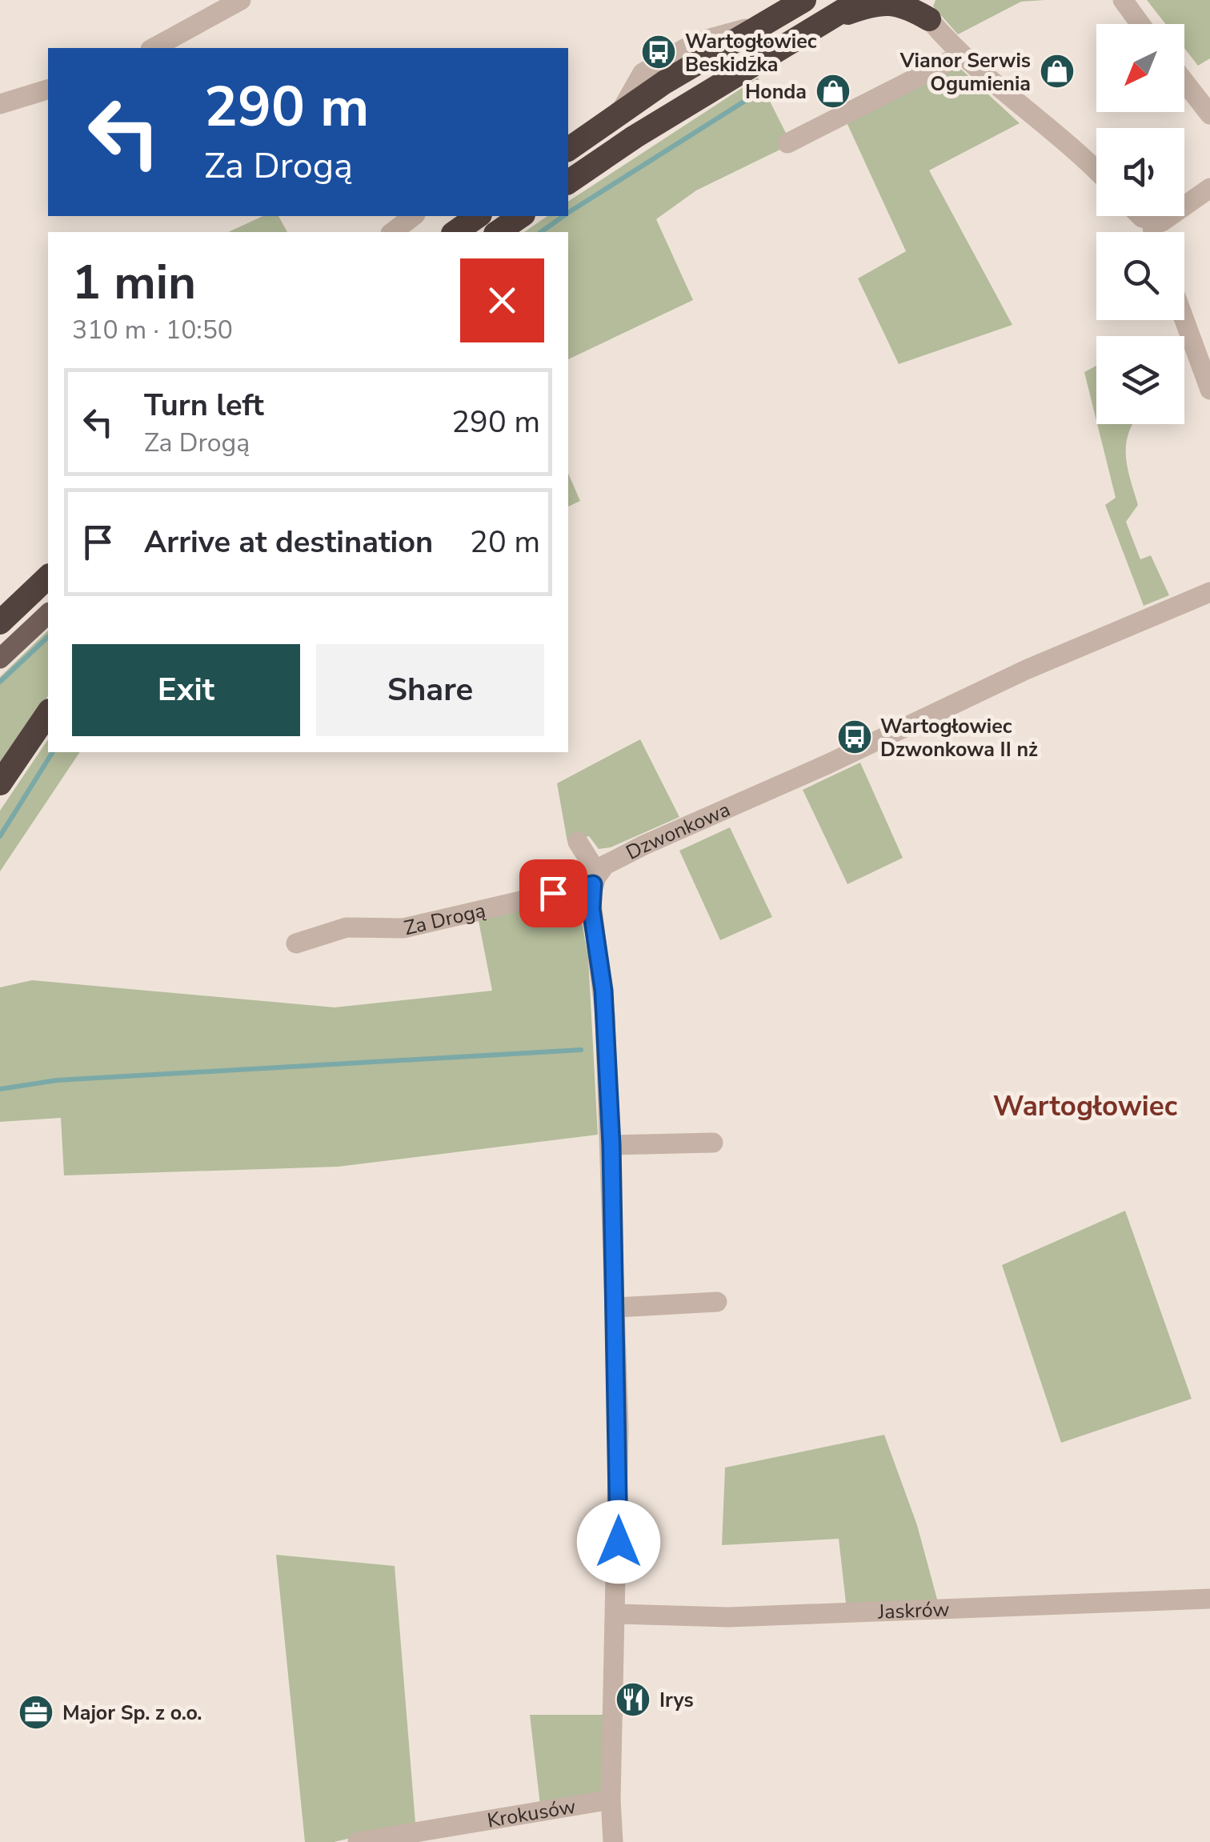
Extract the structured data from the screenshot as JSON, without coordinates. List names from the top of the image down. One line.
{"streets":{"street":["Dzwonkowa","Za Drogą","Jaskrów","Krokusów"]},"crossings":[["Dzwonkowa","Za Drogą"]],"districts":["Wartogłowiec"],"places":{"bus stop":["Wartogłowiec Beskidzka","Wartogłowiec Dzwonkowa II nż"],"shop":["Vianor Serwis Ogumienia","Honda"],"restaurant":["Irys"],"office":["Major Sp. z o.o."]},"north":"bottom left","page":{"turn":["290 m","Za Drogą"],"heading":["1 min","310 m · 10:50"],"list":[{"name":"Turn left","note":"Za Drogą","value":"290 m"},{"name":"Arrive at destination","value":"20 m"}],"buttons":["Exit","Share"]}}
